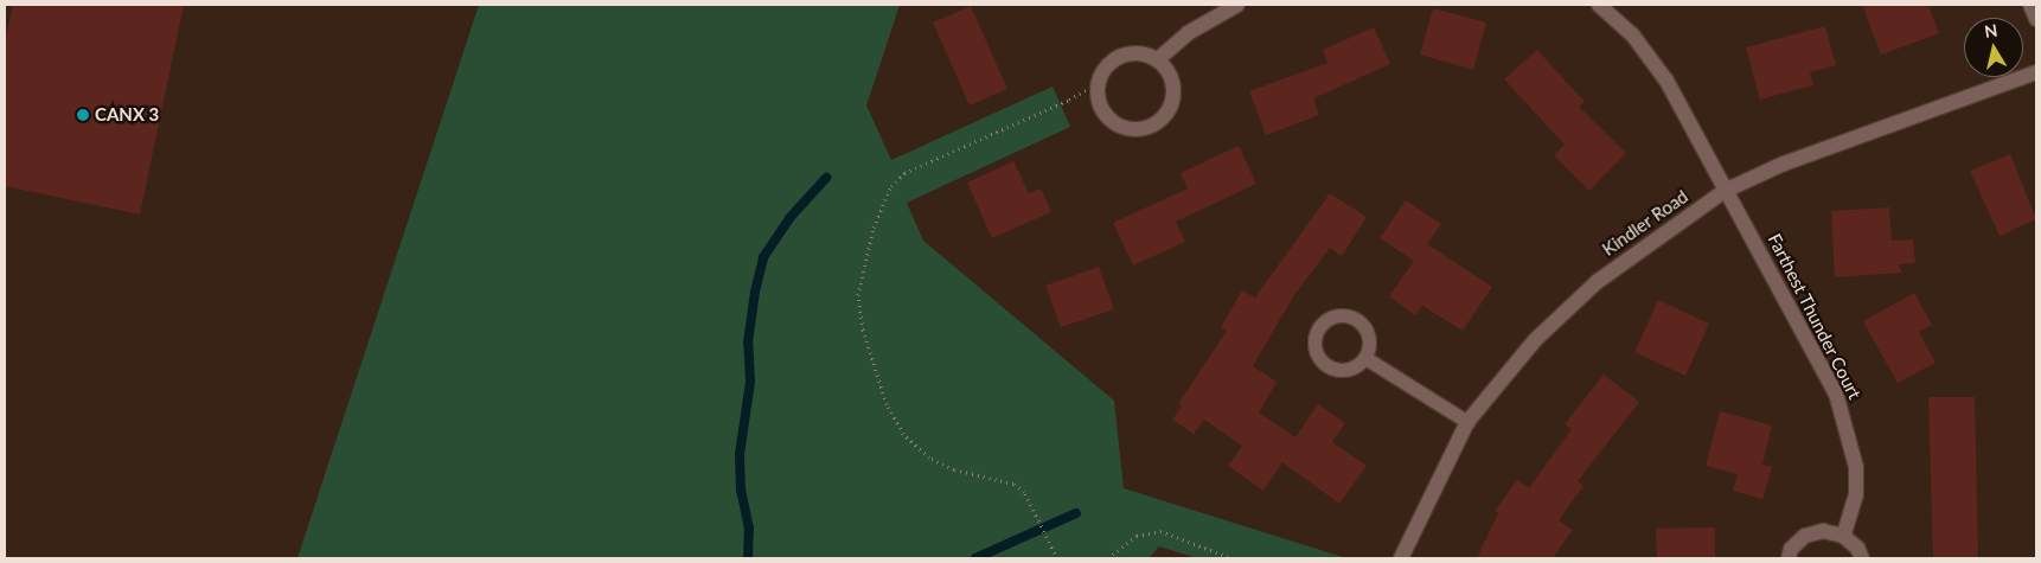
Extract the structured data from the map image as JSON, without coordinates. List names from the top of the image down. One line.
{"streets":{"street":["Kindler Road","Farthest Thunder Court"]},"crossings":[["Kindler Road","Farthest Thunder Court"]],"places":["CANX 3"],"north":"top"}
